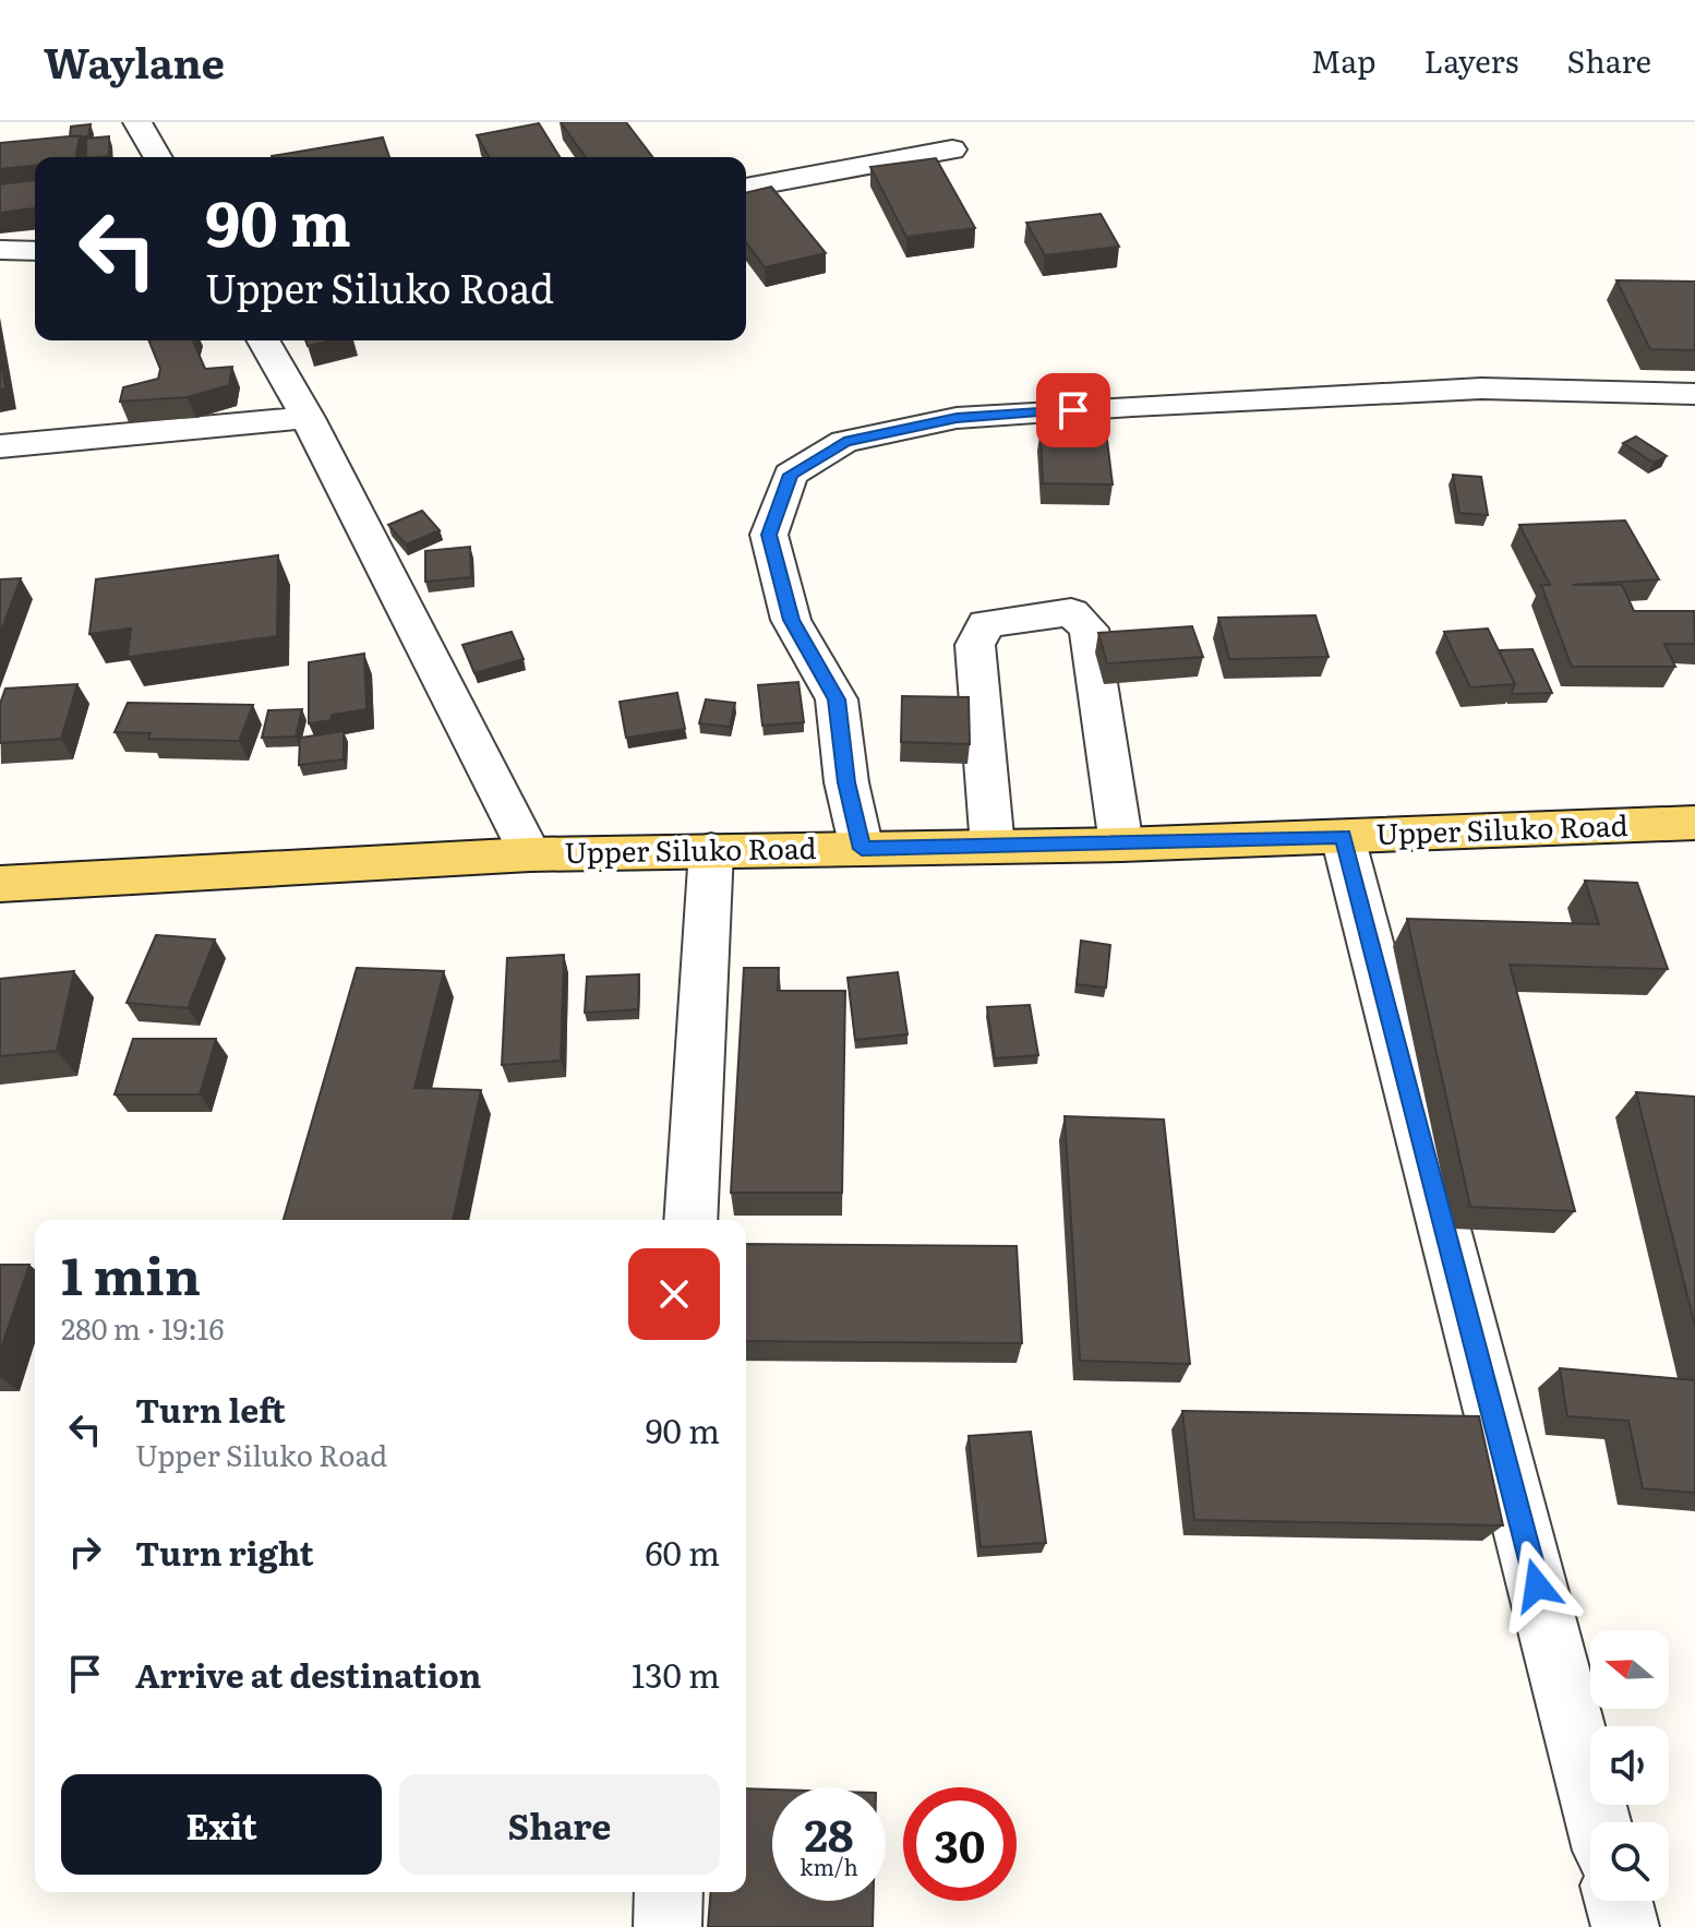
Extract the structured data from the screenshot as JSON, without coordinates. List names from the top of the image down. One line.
{"streets":{"main road":["Upper Siluko Road"]},"north":"left","page":{"header":"Waylane","nav":["Map","Layers","Share"],"turn":["90 m","Upper Siluko Road"],"heading":["1 min","280 m · 19:16"],"list":[{"name":"Turn left","note":"Upper Siluko Road","value":"90 m"},{"name":"Turn right","value":"60 m"},{"name":"Arrive at destination","value":"130 m"}],"buttons":["Exit","Share"],"speed":"28 km/h","limit":"30"}}
